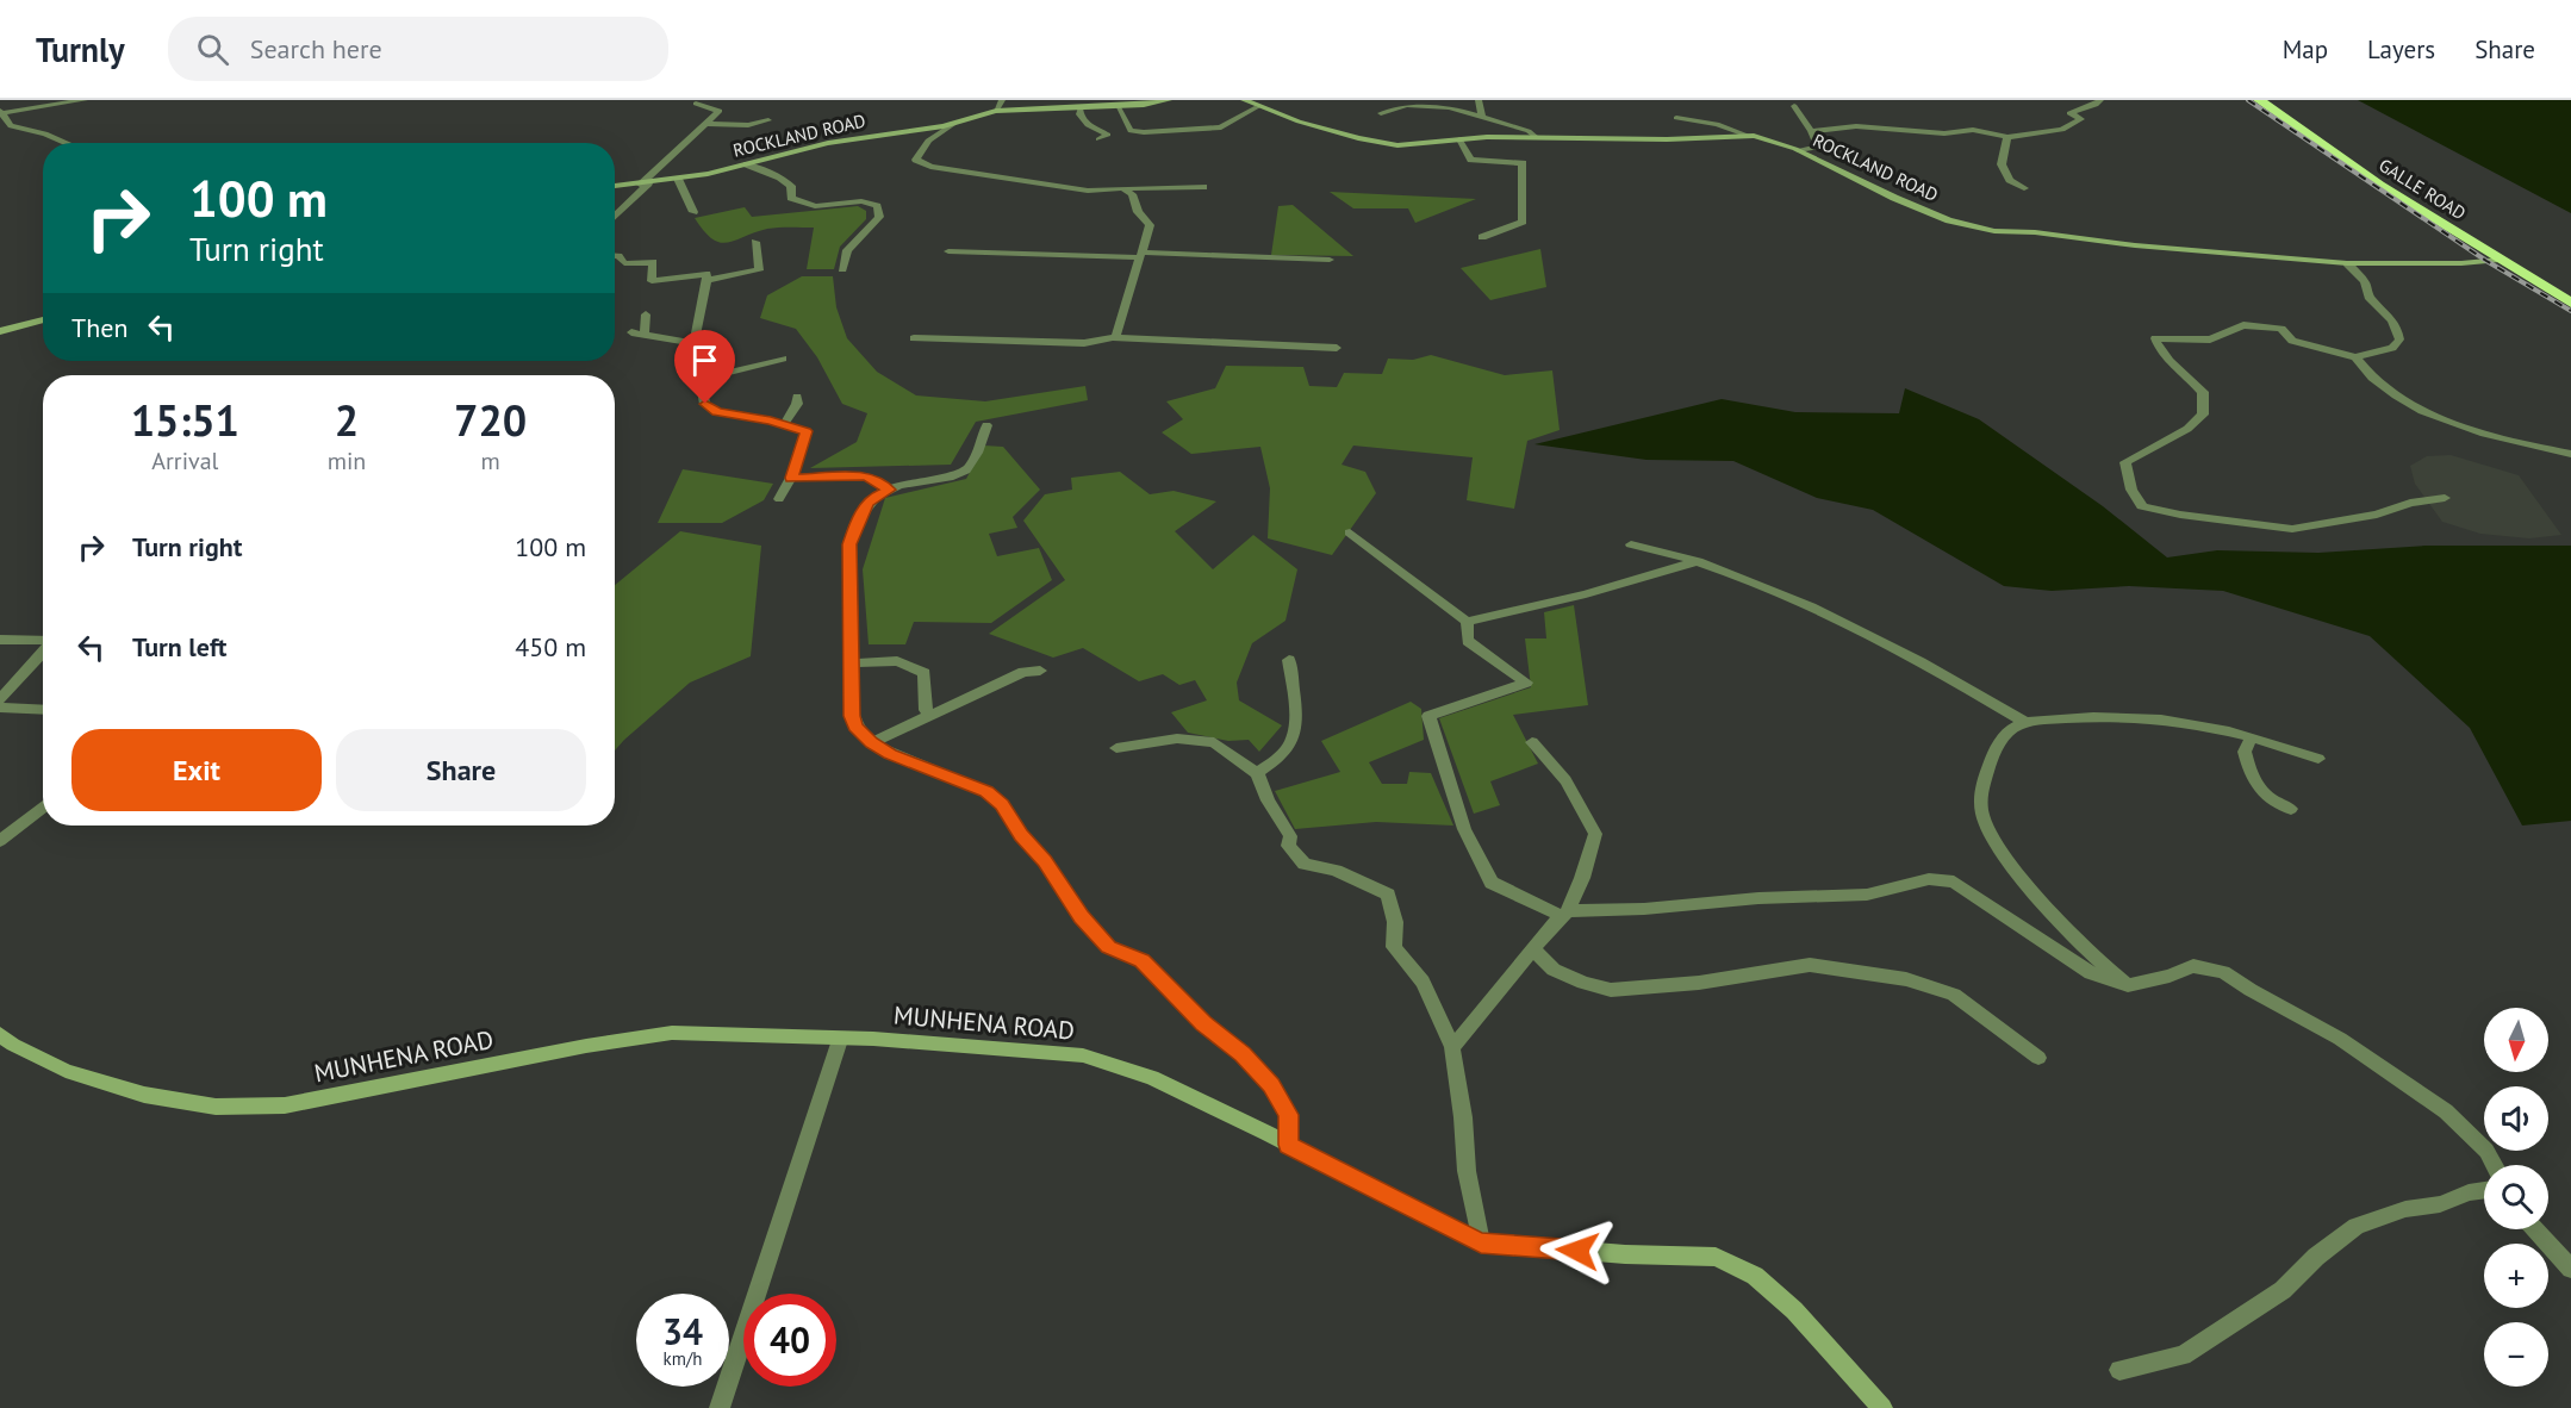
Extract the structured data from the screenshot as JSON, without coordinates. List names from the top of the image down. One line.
{"streets":{"highway":["GALLE ROAD"],"street":["ROCKLAND ROAD","MUNHENA ROAD"]},"crossings":[["ROCKLAND ROAD","GALLE ROAD"]],"north":"bottom","page":{"header":"Turnly","search":"Search here","nav":["Map","Layers","Share"],"turn":["100 m","Turn right"],"then":"Then","eta":["15:51","Arrival","2","min","720","m"],"list":[{"name":"Turn right","value":"100 m"},{"name":"Turn left","value":"450 m"}],"buttons":["Exit","Share"],"map_buttons":["+","−"],"speed":"34 km/h","limit":"40"}}
